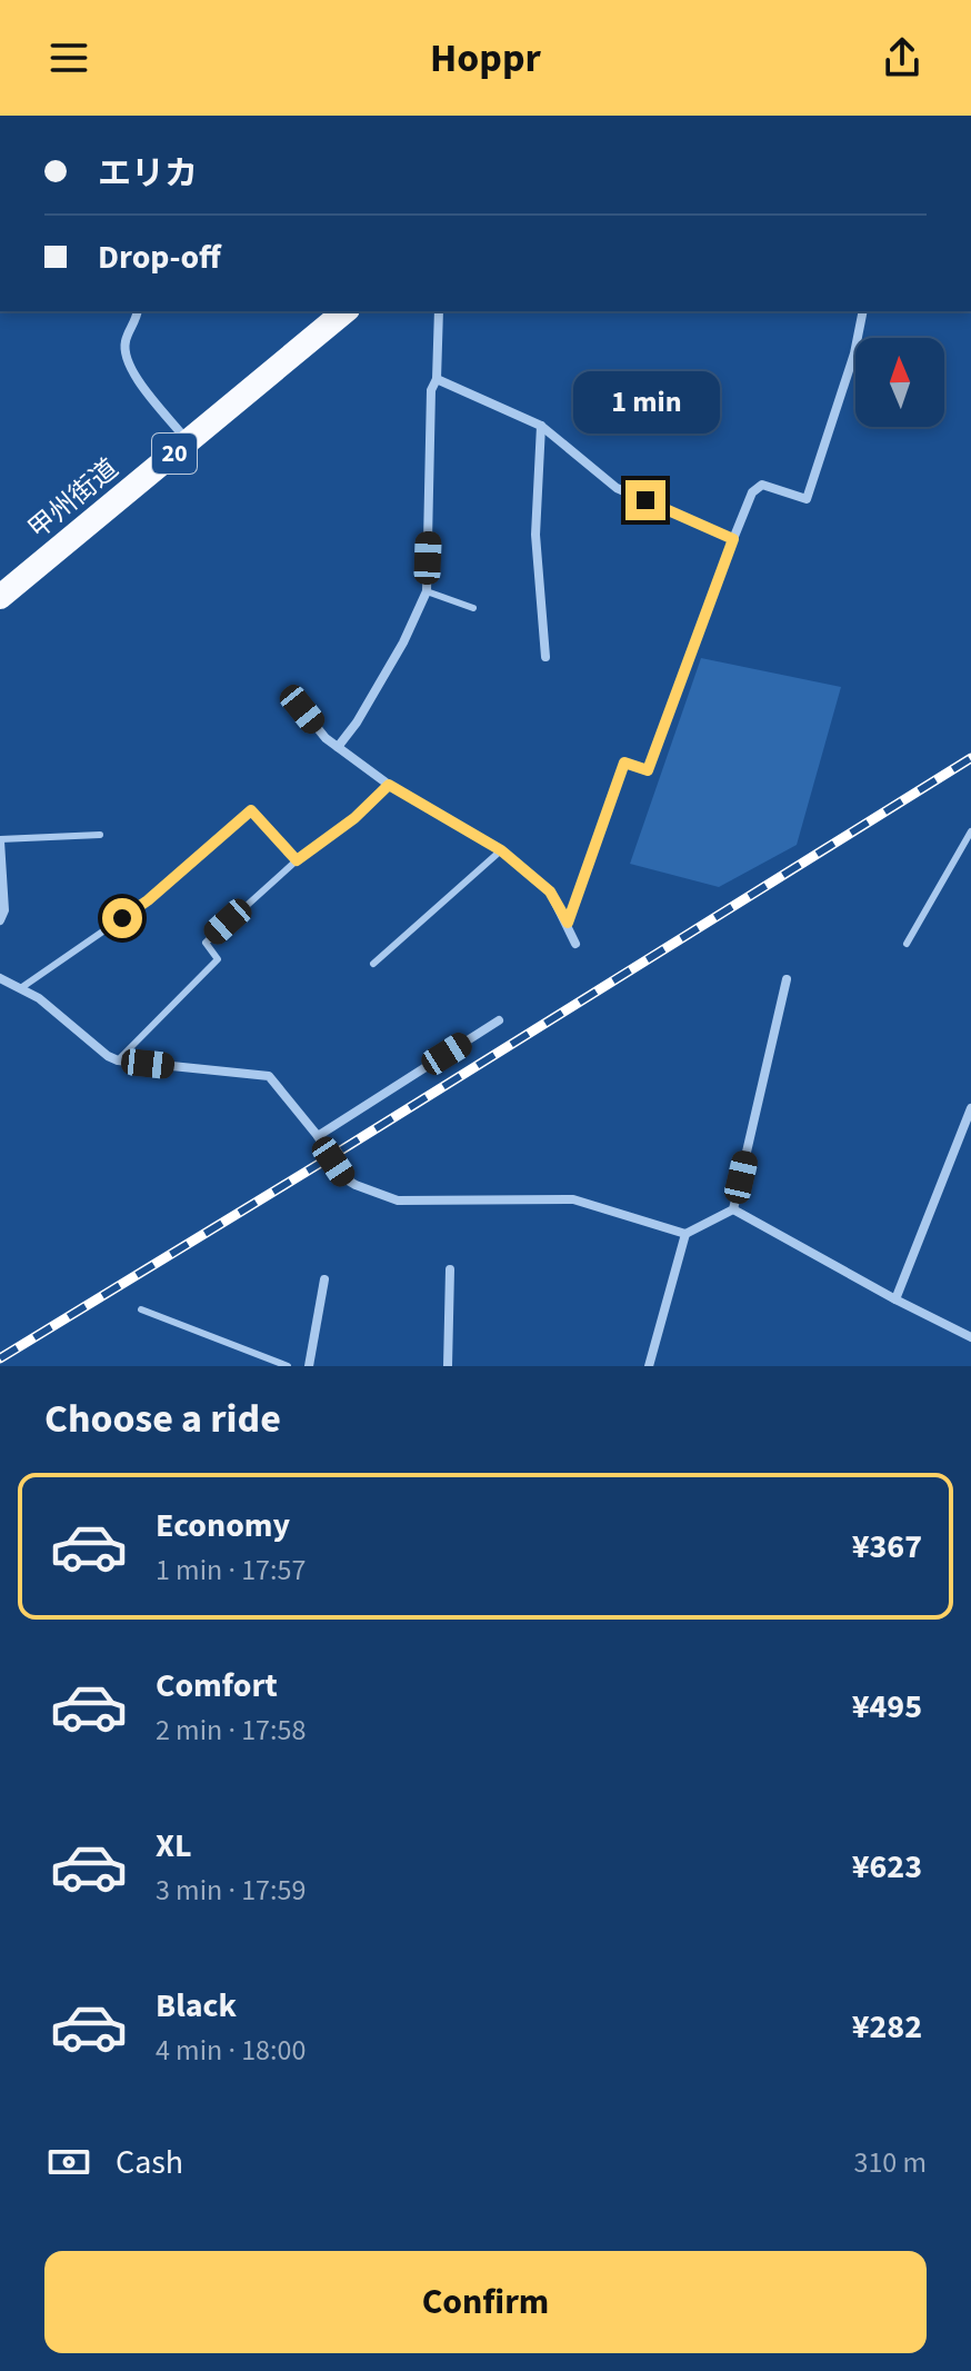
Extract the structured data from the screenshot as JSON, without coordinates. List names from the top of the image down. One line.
{"streets":{"highway":["20","甲州街道"]},"north":"top","page":{"header":"Hoppr","banner":["エリカ","Drop-off"],"bubble":"1 min","heading":"Choose a ride","list":[{"name":"Economy","note":"1 min · 17:57","value":"¥367"},{"name":"Comfort","note":"2 min · 17:58","value":"¥495"},{"name":"XL","note":"3 min · 17:59","value":"¥623"},{"name":"Black","note":"4 min · 18:00","value":"¥282"}],"pay":["Cash","310 m"],"buttons":"Confirm"}}
